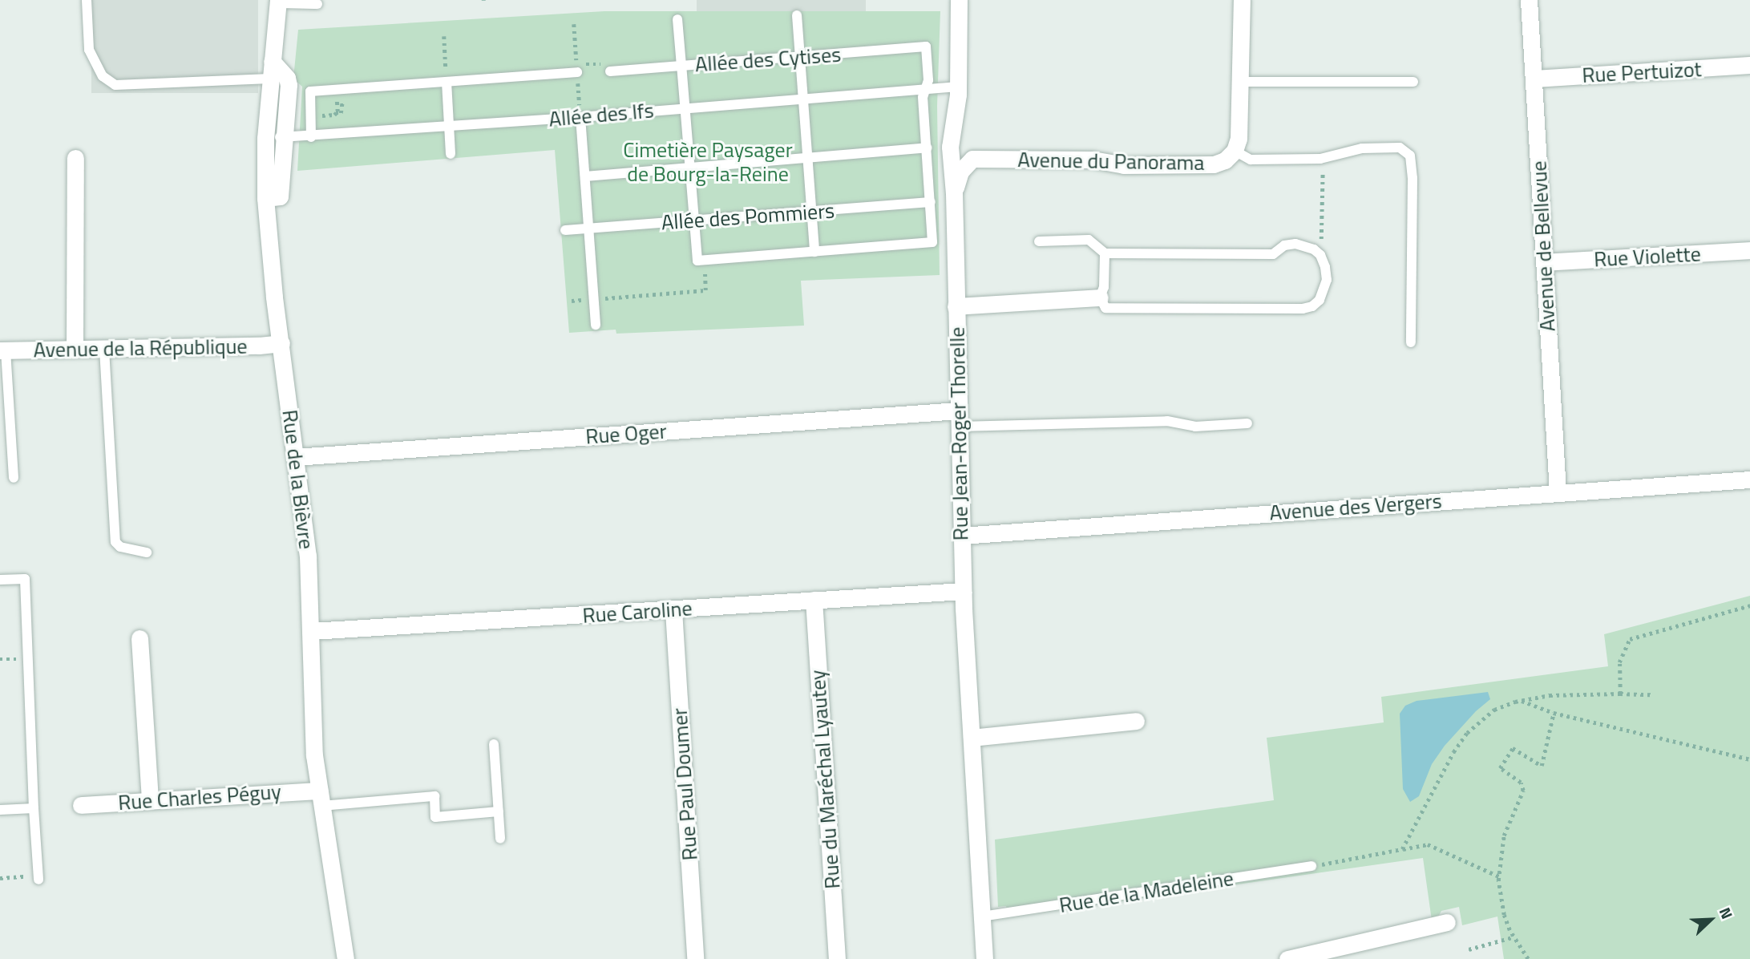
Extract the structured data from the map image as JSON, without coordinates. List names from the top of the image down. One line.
{"streets":{"street":["Rue Pertuizot","Avenue du Panorama","Avenue de Bellevue","Rue Violette","Avenue de la République","Rue Oger","Rue Jean-Roger Thorelle","Rue de la Bièvre","Avenue des Vergers","Rue Caroline","Rue du Maréchal Lyautey","Rue Paul Doumer","Rue Charles Péguy"],"lane":["Allée des Cytises","Allée des Ifs","Allée des Pommiers","Rue de la Madeleine"]},"crossings":[["Allée des Cytises","Allée des Ifs"],["Rue Pertuizot","Avenue de Bellevue"],["Allée des Ifs","Rue Jean-Roger Thorelle"],["Allée des Ifs","Rue de la Bièvre"],["Avenue de Bellevue","Rue Violette"],["Avenue de Bellevue","Avenue des Vergers"],["Avenue de la République","Rue de la Bièvre"],["Rue Oger","Rue Jean-Roger Thorelle"],["Rue Oger","Rue de la Bièvre"],["Rue Jean-Roger Thorelle","Avenue des Vergers"],["Rue Jean-Roger Thorelle","Rue Caroline"],["Rue Jean-Roger Thorelle","Rue de la Madeleine"],["Rue de la Bièvre","Rue Caroline"],["Rue de la Bièvre","Rue Charles Péguy"],["Rue Caroline","Rue du Maréchal Lyautey"],["Rue Caroline","Rue Paul Doumer"]],"parks":["Cimetière Paysager de Bourg-la-Reine"],"north":"top right"}
